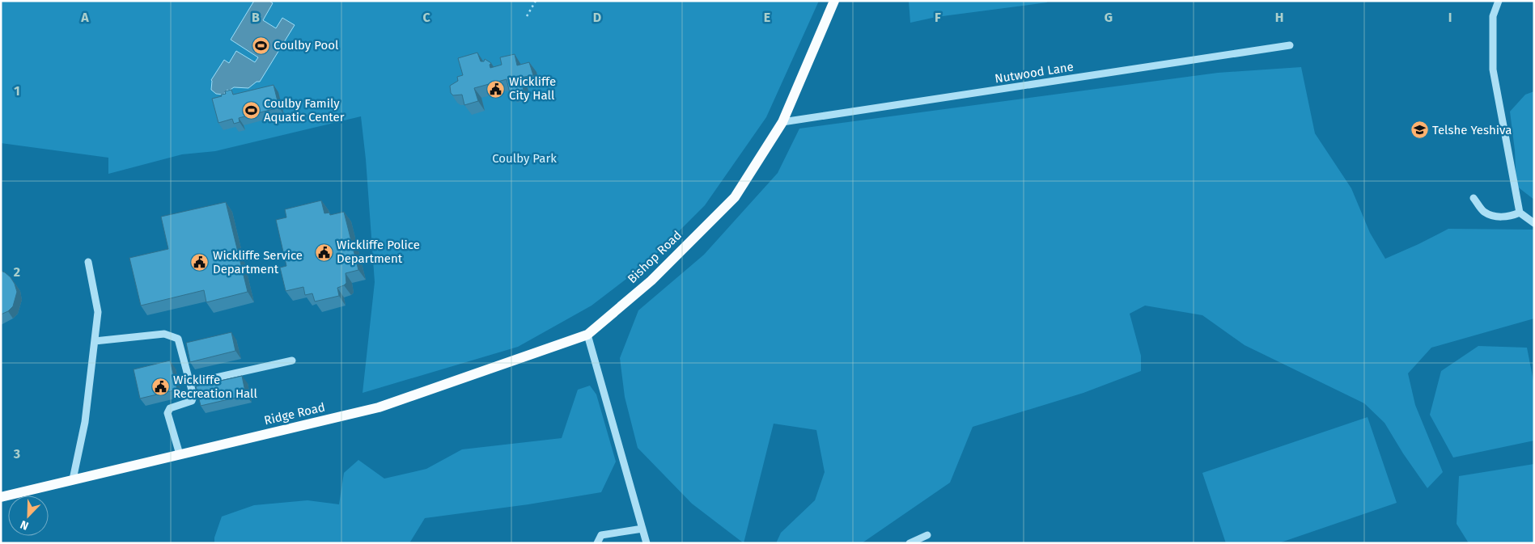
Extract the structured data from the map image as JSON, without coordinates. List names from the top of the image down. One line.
{"streets":{"main road":["Bishop Road","Ridge Road"],"street":["Nutwood Lane"]},"crossings":[["Nutwood Lane","Bishop Road"],["Bishop Road","Ridge Road"]],"parks":["Coulby Park"],"places":{"sports":["Coulby Pool","Coulby Family Aquatic Center"],"public building":["Wickliffe City Hall","Wickliffe Police Department","Wickliffe Service Department","Wickliffe Recreation Hall"],"school or university":["Telshe Yeshiva"]},"north":"bottom left","grid":{"columns":["A","B","C","D","E","F","G","H","I"],"rows":["1","2","3"]}}
